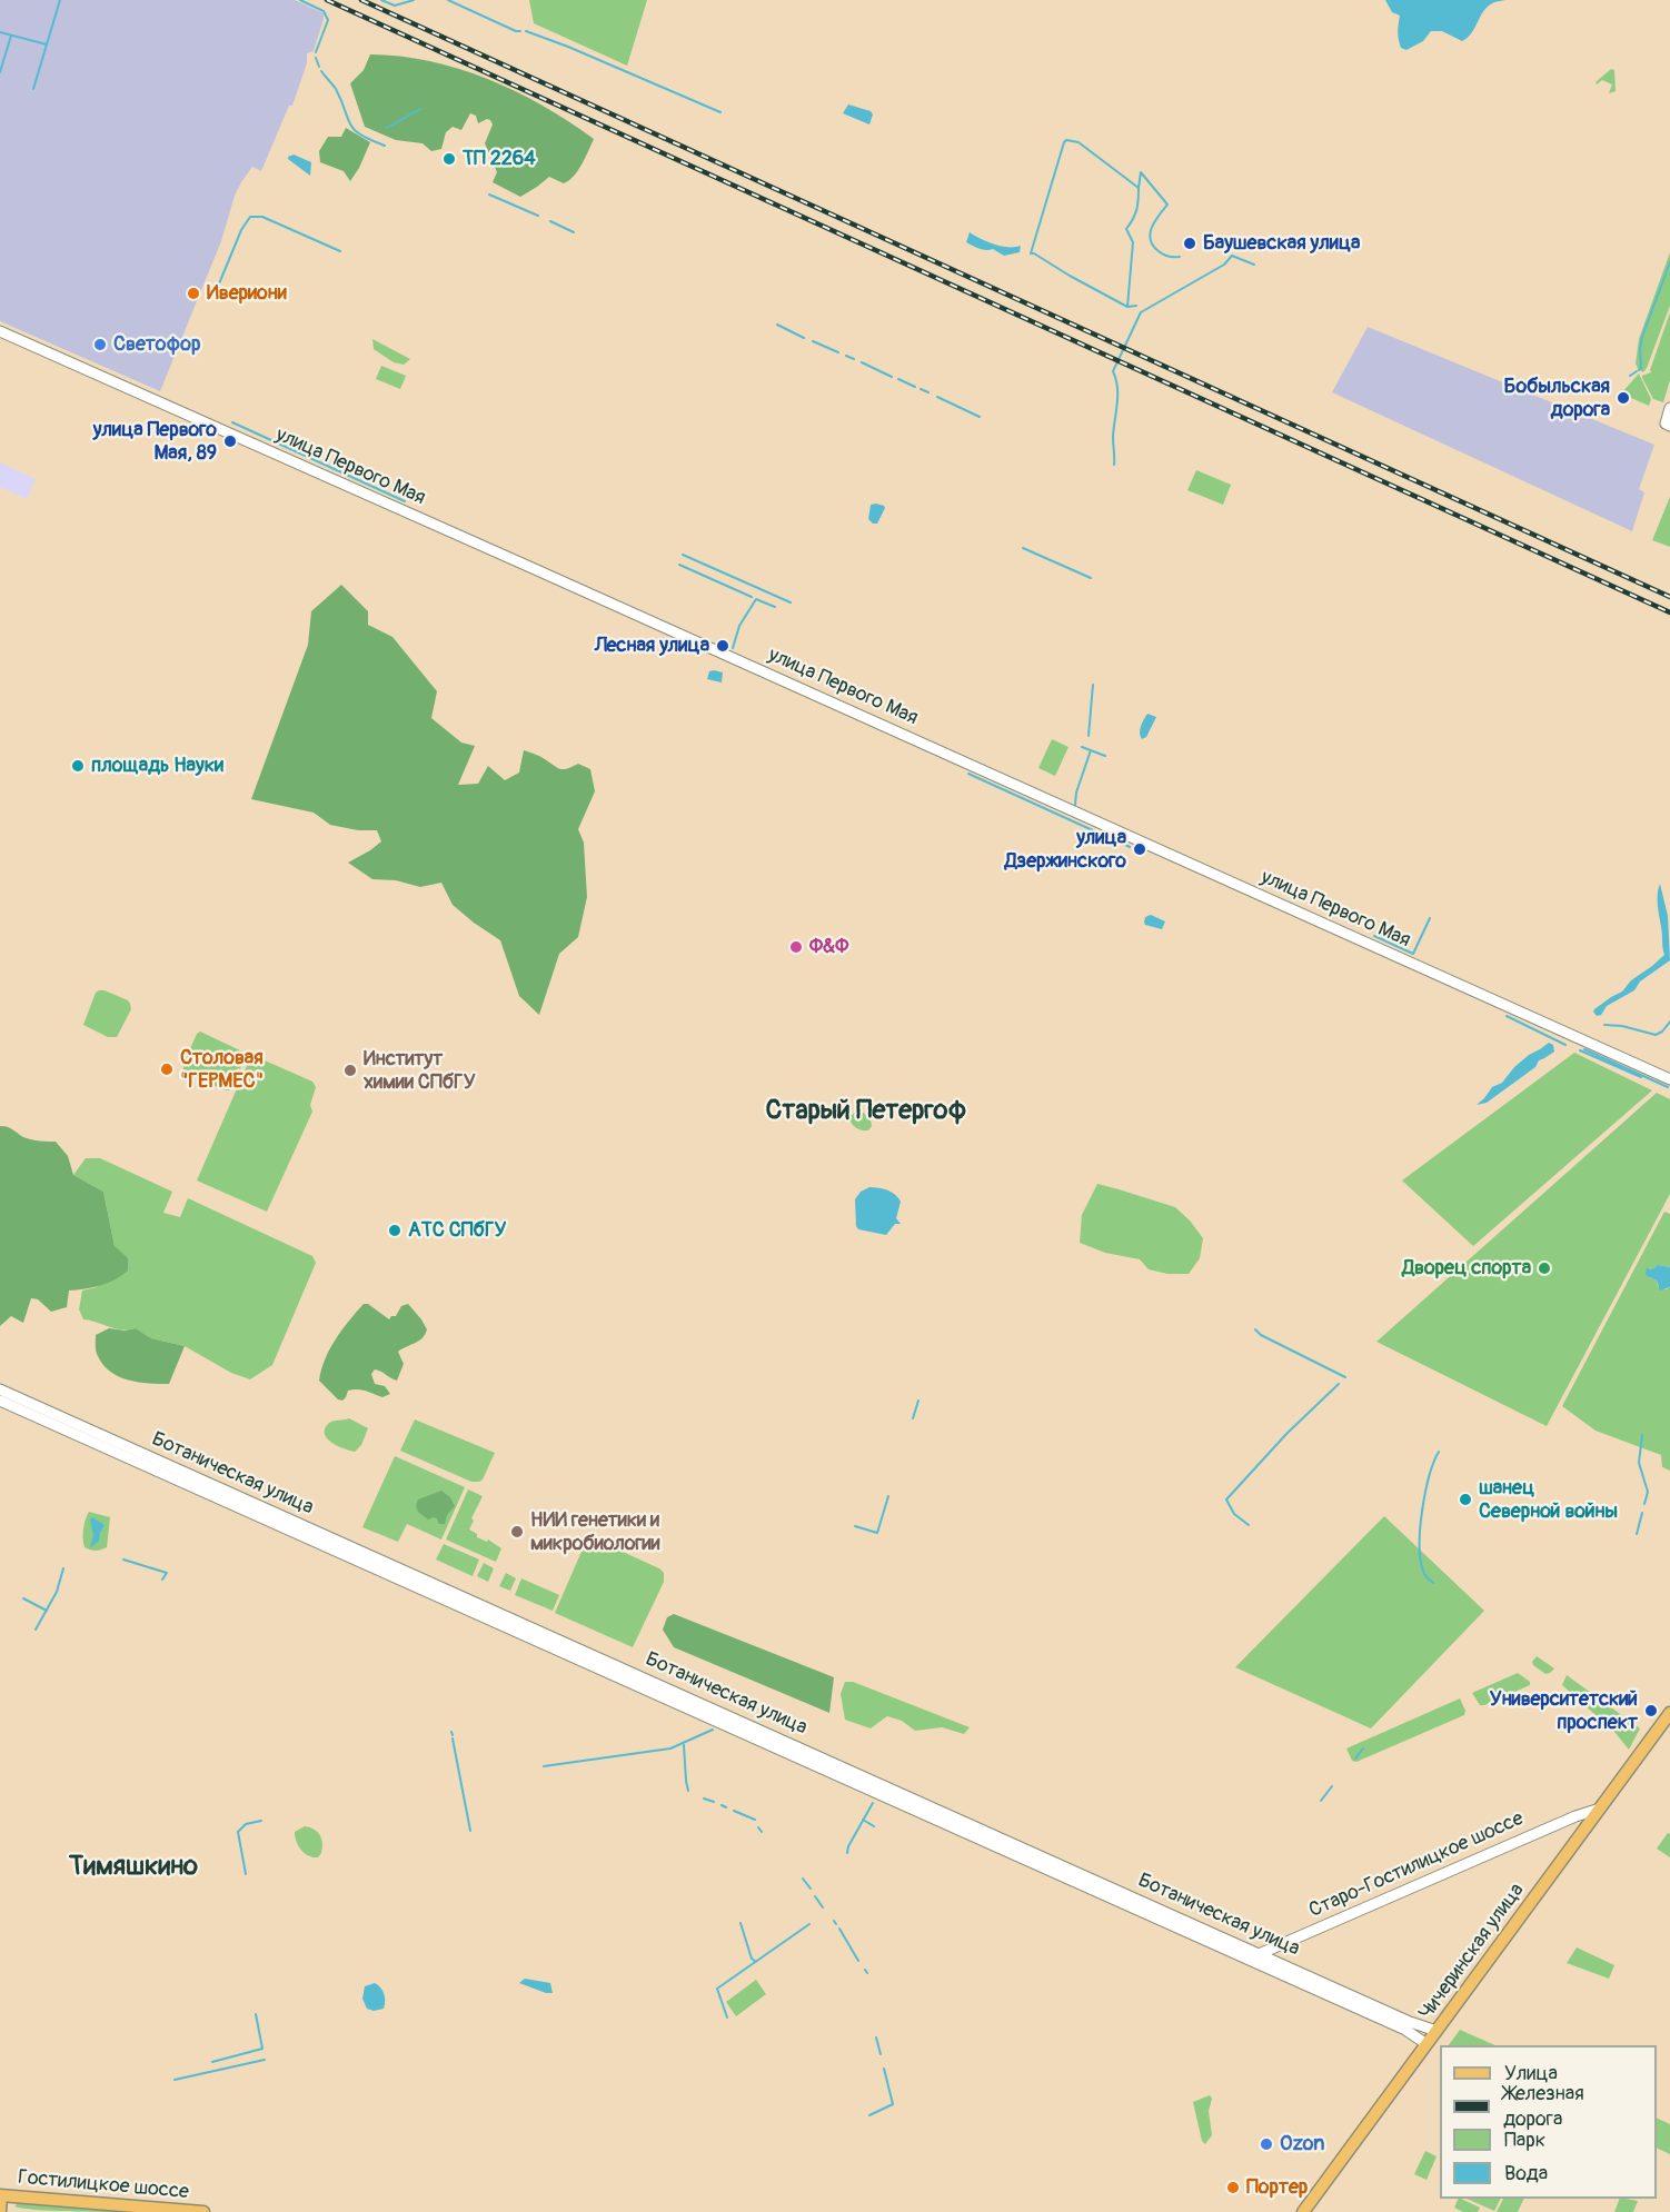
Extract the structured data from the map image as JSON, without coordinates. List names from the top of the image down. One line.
{"streets":{"main road":["Чичеринская улица","Гостилицкое шоссе"],"street":["улица Первого Мая","Ботаническая улица","Старо-Гостилицкое шоссе"]},"crossings":[["Ботаническая улица","Старо-Гостилицкое шоссе"],["Ботаническая улица","Чичеринская улица"],["Старо-Гостилицкое шоссе","Чичеринская улица"]],"districts":["Старый Петергоф","Тимяшкино"],"places":["ТП 2264","Баушевская улица","Ивериони","Светофор","Бобыльская дорога","улица Первого Мая, 89","Лесная улица","площадь Науки","улица Дзержинского","Ф&Ф","Столовая \"ГЕРМЕС\"","Институт химии СПбГУ","АТС СПбГУ","Дворец спорта","шанец Северной войны","НИИ генетики и микробиологии","Университетский проспект","Ozon","Портер"],"legend":["Улица","Железная дорога","Парк","Вода"]}
